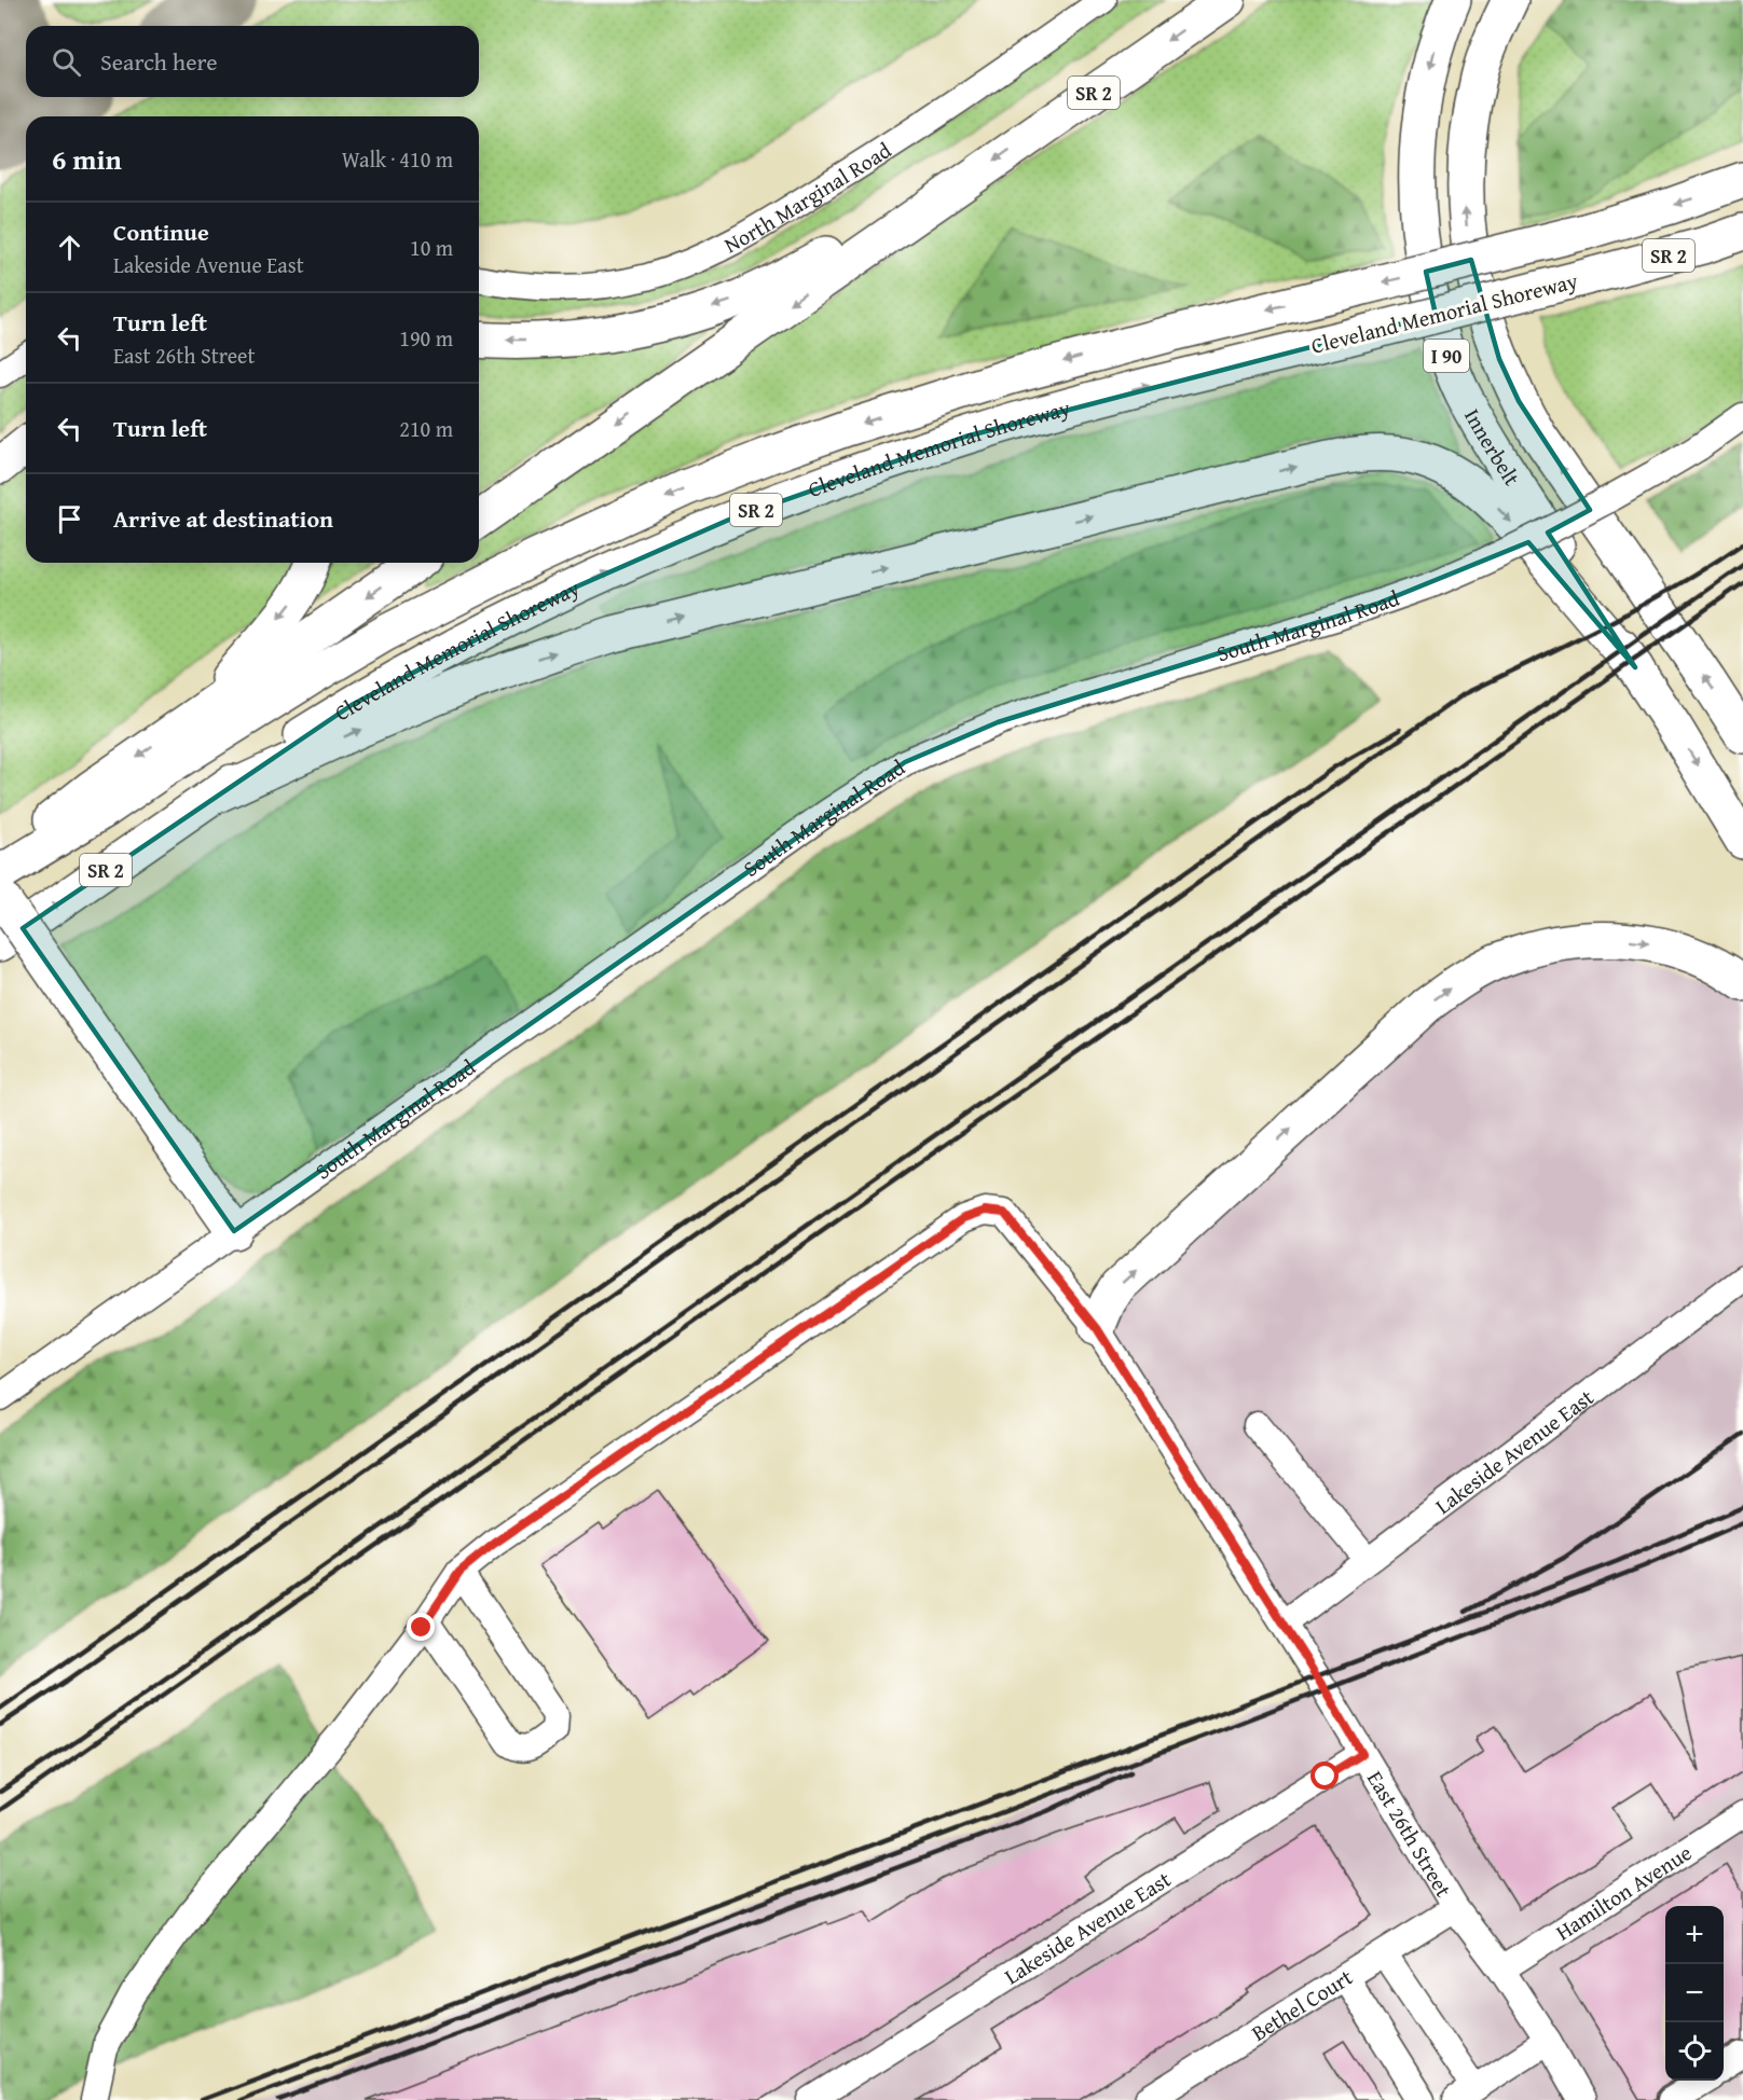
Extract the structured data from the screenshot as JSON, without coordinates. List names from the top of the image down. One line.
{"streets":{"highway":["SR 2","Cleveland Memorial Shoreway","I 90","Innerbelt"],"street":["North Marginal Road","South Marginal Road","Lakeside Avenue East","East 26th Street","Hamilton Avenue","Bethel Court"]},"crossings":[["Lakeside Avenue East","East 26th Street"],["East 26th Street","Hamilton Avenue"],["East 26th Street","Bethel Court"]],"page":{"search":"Search here","heading":["6 min","Walk · 410 m"],"list":[["Continue","Lakeside Avenue East","10 m"],["Turn left","East 26th Street","190 m"],["Turn left","210 m"],"Arrive at destination"],"map_buttons":["+","−"]}}
